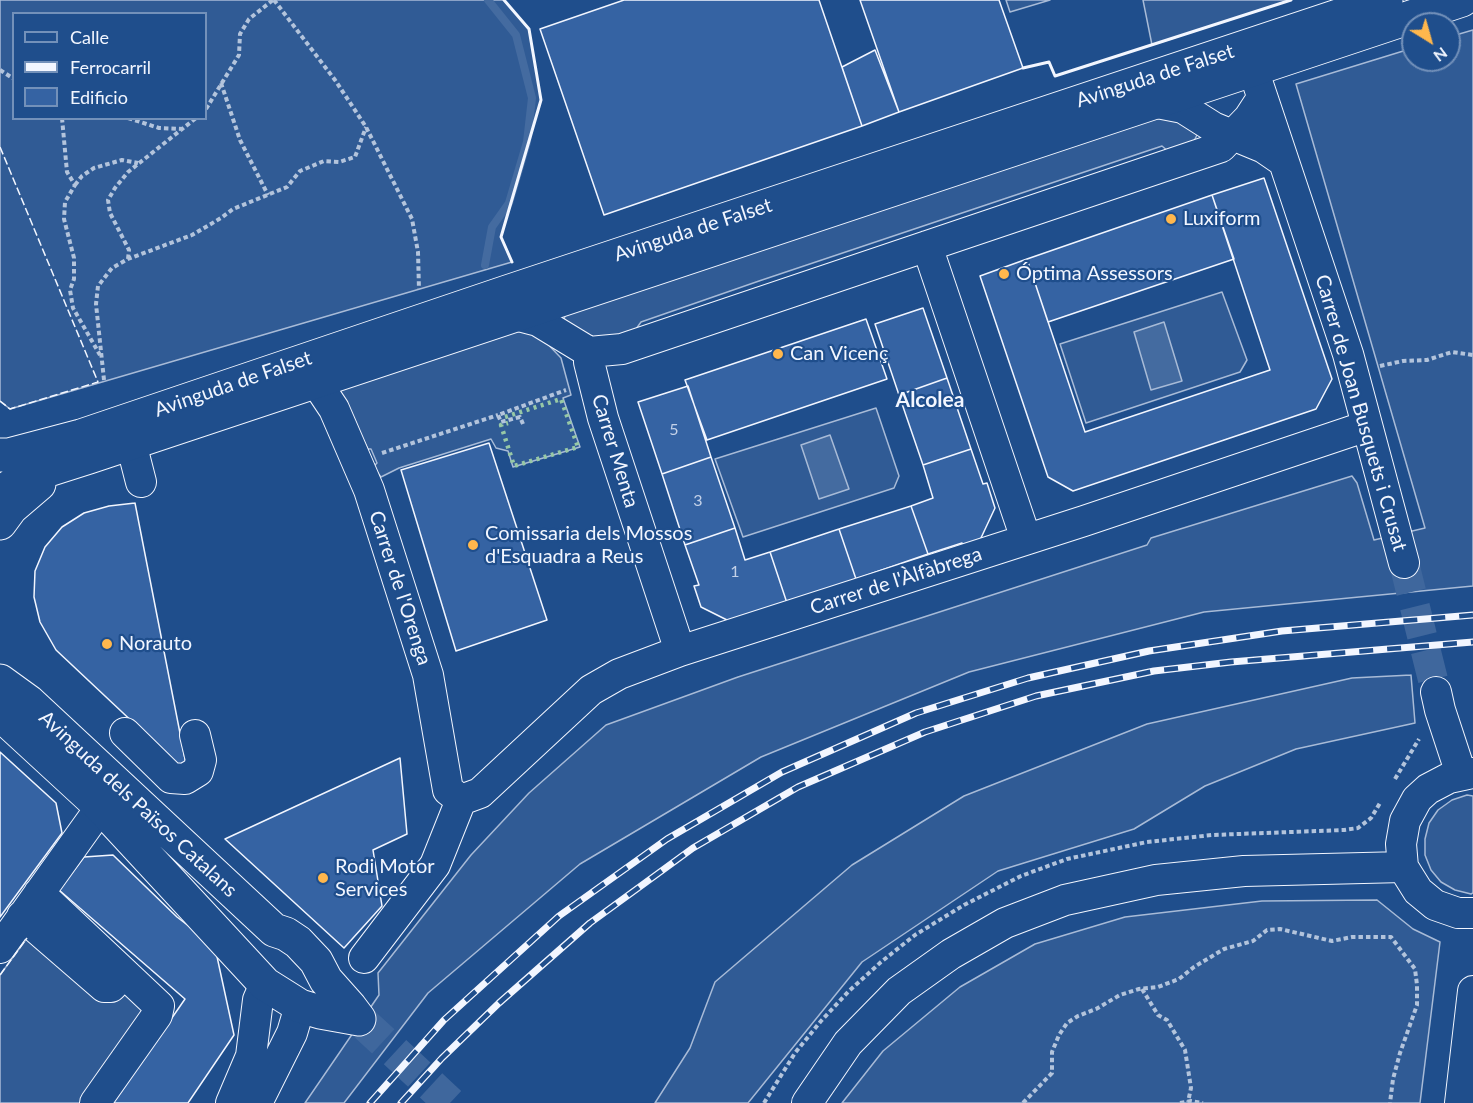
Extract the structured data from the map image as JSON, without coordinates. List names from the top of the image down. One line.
{"streets":{"main road":["Avinguda de Falset","Avinguda dels Països Catalans"],"street":["Carrer de Joan Busquets i Crusat","Carrer Menta","Carrer de l'Àlfàbrega","Carrer de l'Orenga"]},"crossings":[["Avinguda de Falset","Carrer de Joan Busquets i Crusat"],["Avinguda de Falset","Carrer de l'Orenga"],["Carrer de Joan Busquets i Crusat","Carrer de l'Àlfàbrega"],["Carrer Menta","Carrer de l'Àlfàbrega"],["Carrer de l'Àlfàbrega","Carrer de l'Orenga"]],"districts":["Alcolea"],"places":["Luxiform","Óptima Assessors","Can Vicenç","Comissaria dels Mossos d'Esquadra a Reus","Norauto","Rodi Motor Services"],"house_numbers":["5","3","1"],"legend":["Calle","Ferrocarril","Edificio"],"north":"bottom right"}
